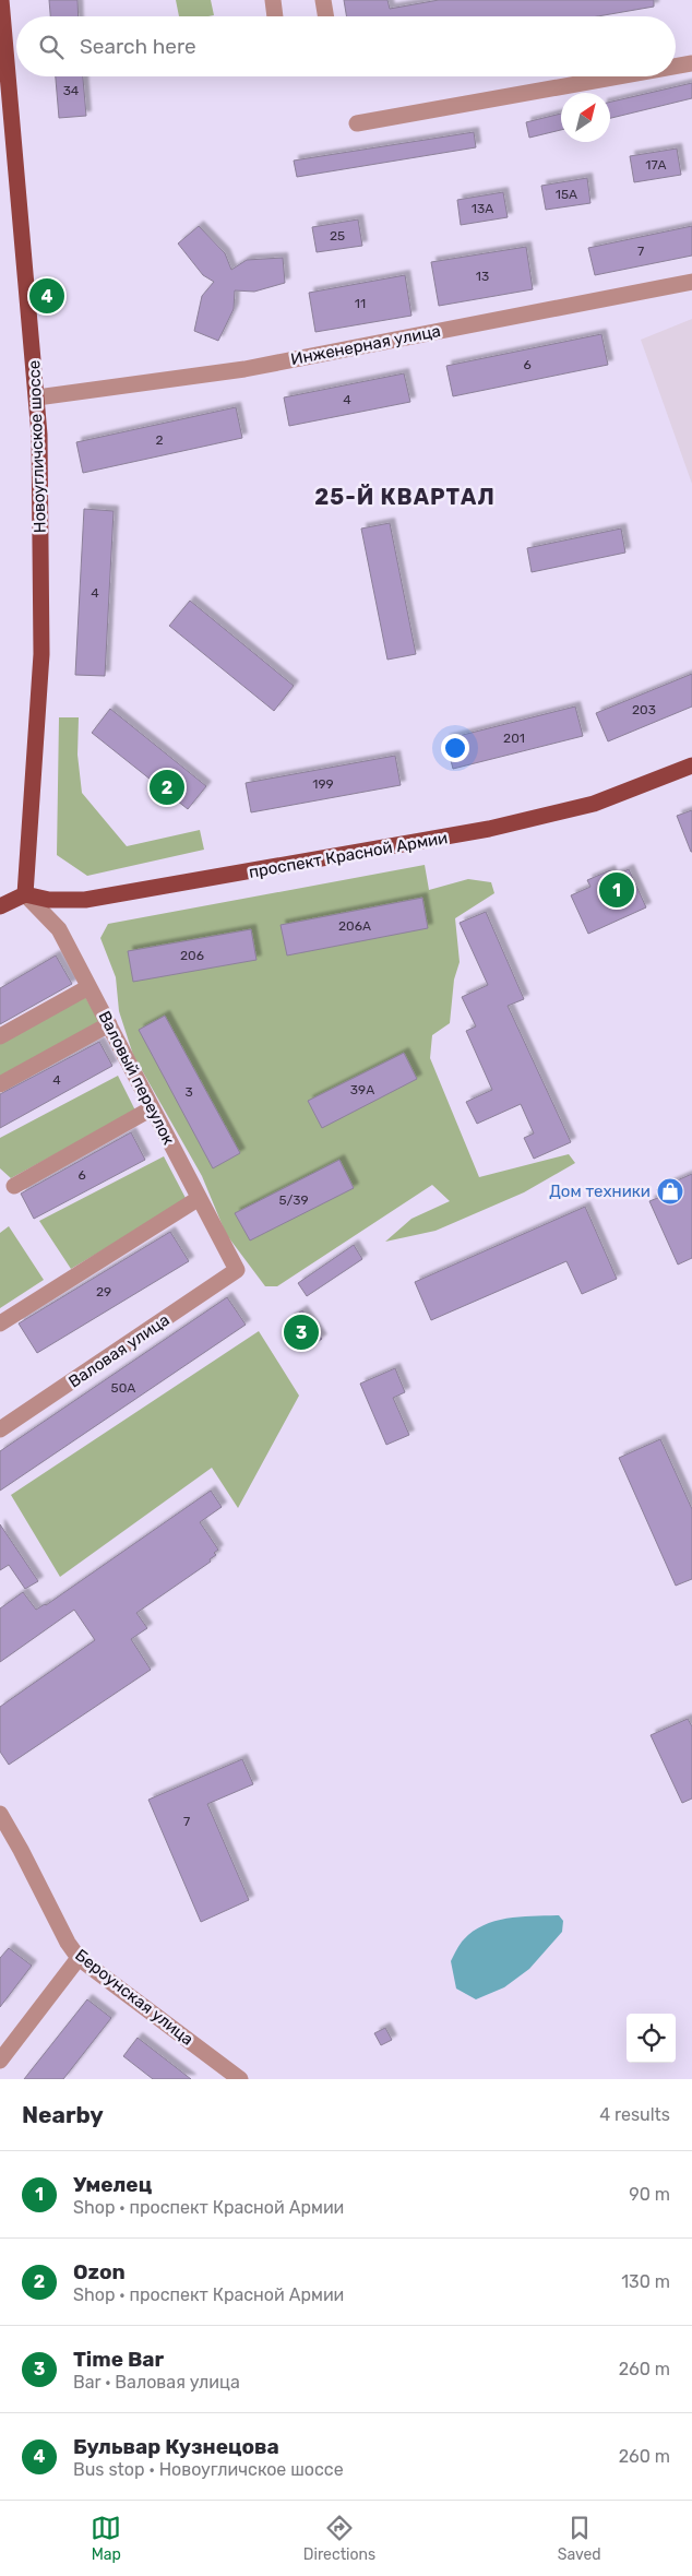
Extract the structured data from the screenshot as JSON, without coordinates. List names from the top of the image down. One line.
{"streets":{"main road":["Новоугличское шоссе","проспект Красной Армии"],"street":["Инженерная улица","Валовый переулок","Валовая улица","Бероунская улица"]},"crossings":[["Инженерная улица","Новоугличское шоссе"],["Новоугличское шоссе","проспект Красной Армии"],["Новоугличское шоссе","Валовый переулок"],["проспект Красной Армии","Валовый переулок"],["Валовый переулок","Валовая улица"]],"districts":["25-Й КВАРТАЛ"],"places":{"shop":["Дом техники"]},"house_numbers":["34","17А","15А","13А","25","7","13","11","6","4","2","4","203","201","199","206А","206","4","39А","3","6","5/39","29","50А","7"],"north":"top right","page":{"search":"Search here","pins":["4","2","1","3"],"heading":["Nearby","4 results"],"list":[{"mark":"1","name":"Умелец","note":"Shop · проспект Красной Армии","value":"90 m"},{"mark":"2","name":"Ozon","note":"Shop · проспект Красной Армии","value":"130 m"},{"mark":"3","name":"Time Bar","note":"Bar · Валовая улица","value":"260 m"},{"mark":"4","name":"Бульвар Кузнецова","note":"Bus stop · Новоугличское шоссе","value":"260 m"}],"nav":["Map","Directions","Saved"]}}
